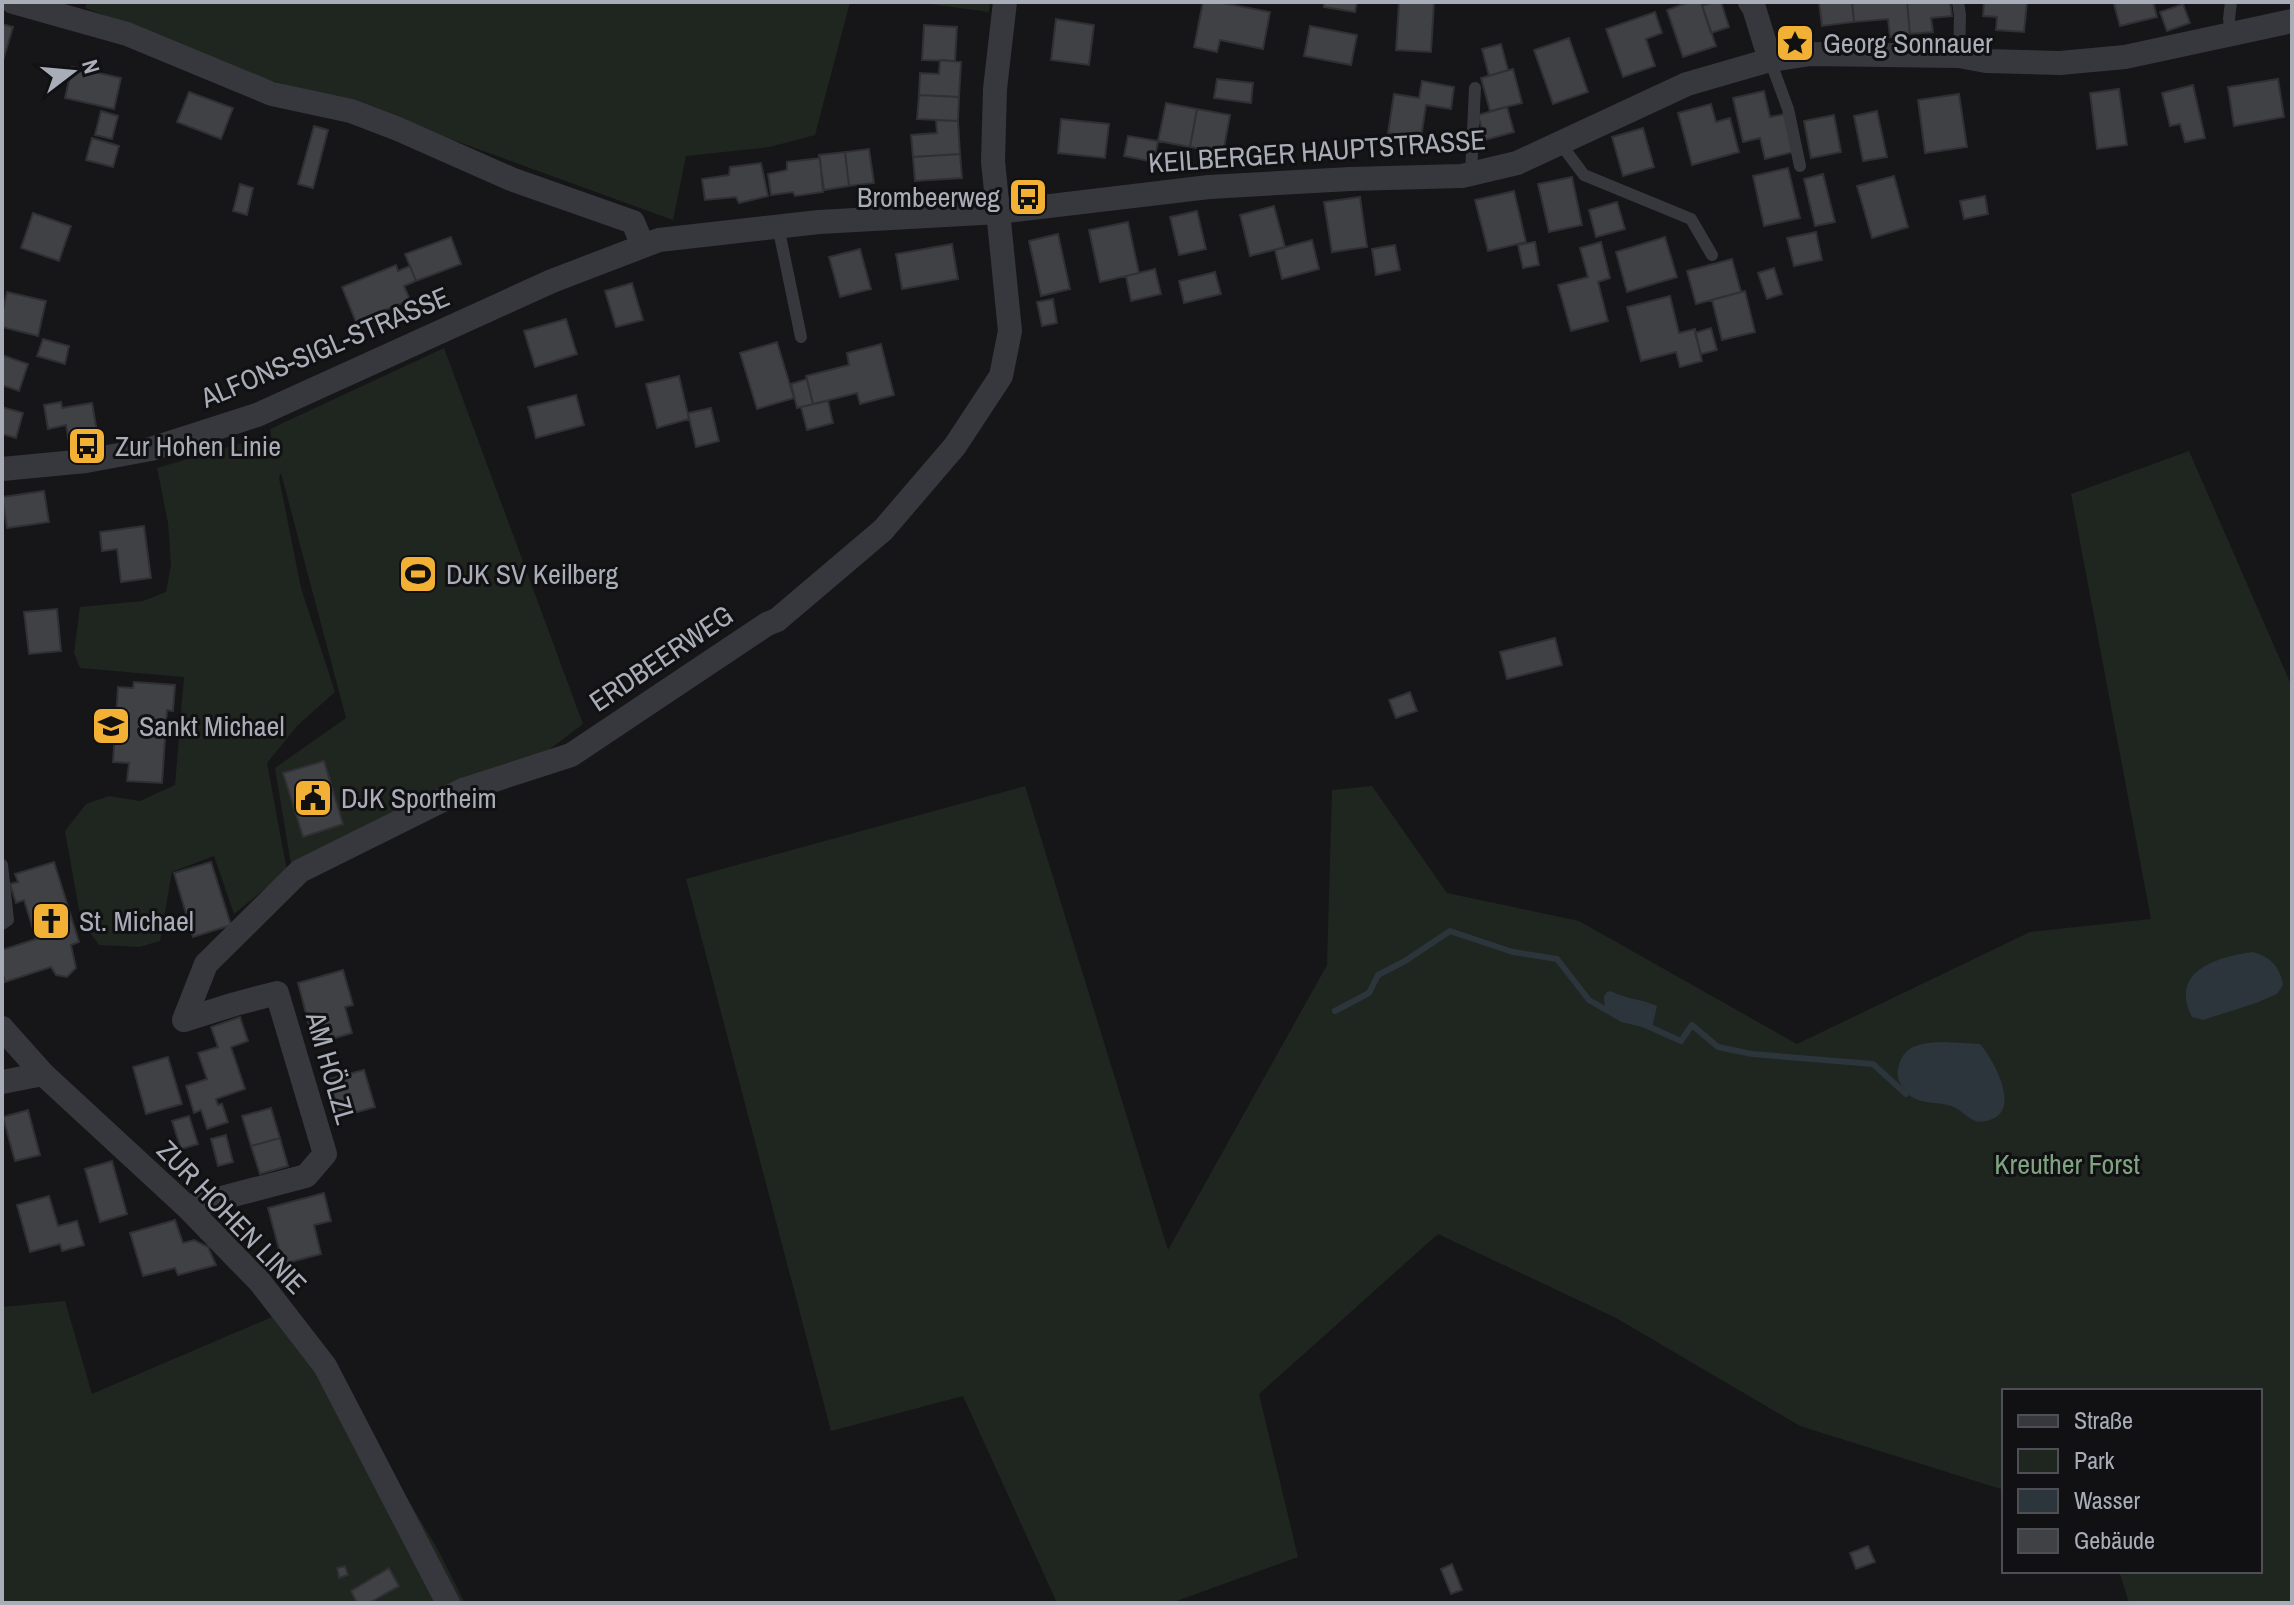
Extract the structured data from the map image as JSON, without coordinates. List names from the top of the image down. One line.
{"streets":{"street":["KEILBERGER HAUPTSTRASSE","ALFONS-SIGL-STRASSE","ERDBEERWEG","AM HÖLZL","ZUR HOHEN LINIE"]},"crossings":[["KEILBERGER HAUPTSTRASSE","ALFONS-SIGL-STRASSE"],["KEILBERGER HAUPTSTRASSE","ERDBEERWEG"],["ERDBEERWEG","AM HÖLZL"],["AM HÖLZL","ZUR HOHEN LINIE"]],"parks":["Kreuther Forst"],"places":{"place":["Georg Sonnauer"],"bus stop":["Brombeerweg","Zur Hohen Linie"],"sports":["DJK SV Keilberg"],"school or university":["Sankt Michael"],"public building":["DJK Sportheim"],"church":["St. Michael"]},"legend":["Straße","Park","Wasser","Gebäude"],"north":"right"}
